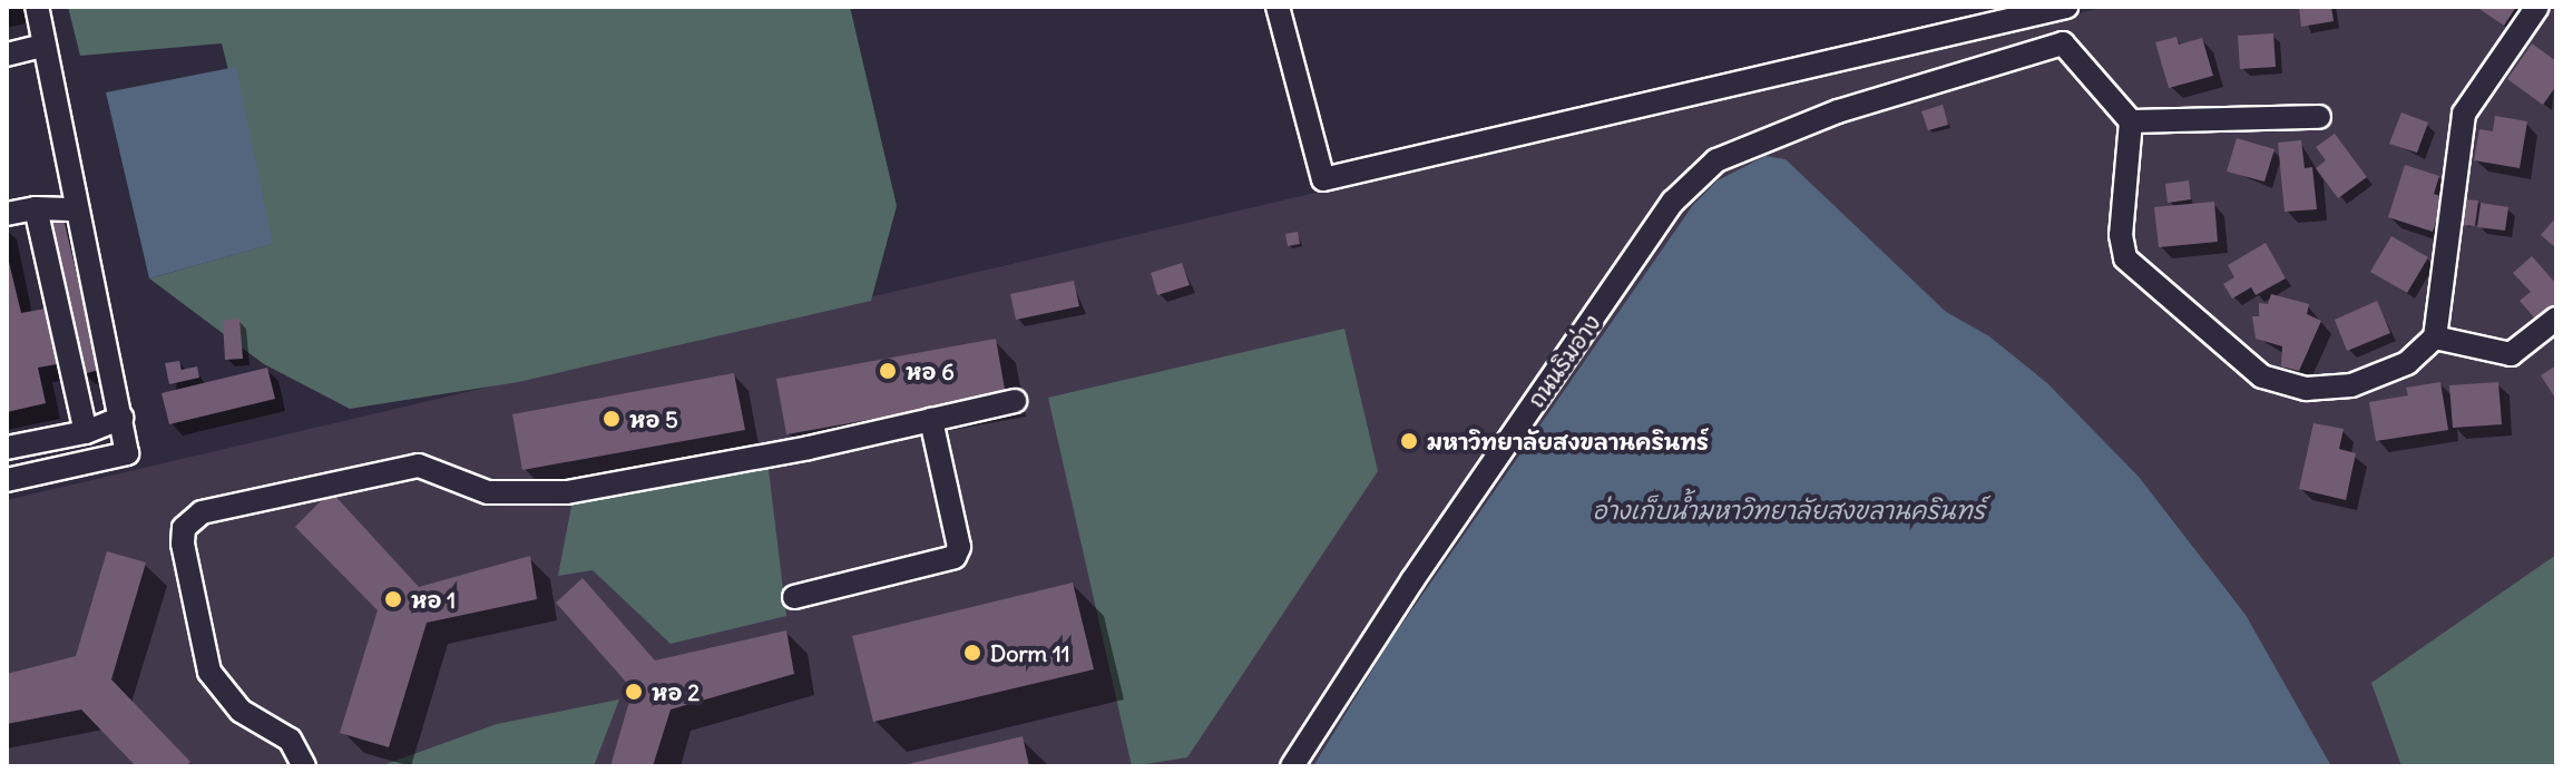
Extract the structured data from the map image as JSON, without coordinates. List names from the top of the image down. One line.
{"streets":{"street":["ถนนริมอ่าง"]},"water":["อ่างเก็บน้ำมหาวิทยาลัยสงขลานครินทร์"],"places":["หอ 6","หอ 5","มหาวิทยาลัยสงขลานครินทร์","หอ 1","Dorm 11","หอ 2"]}
